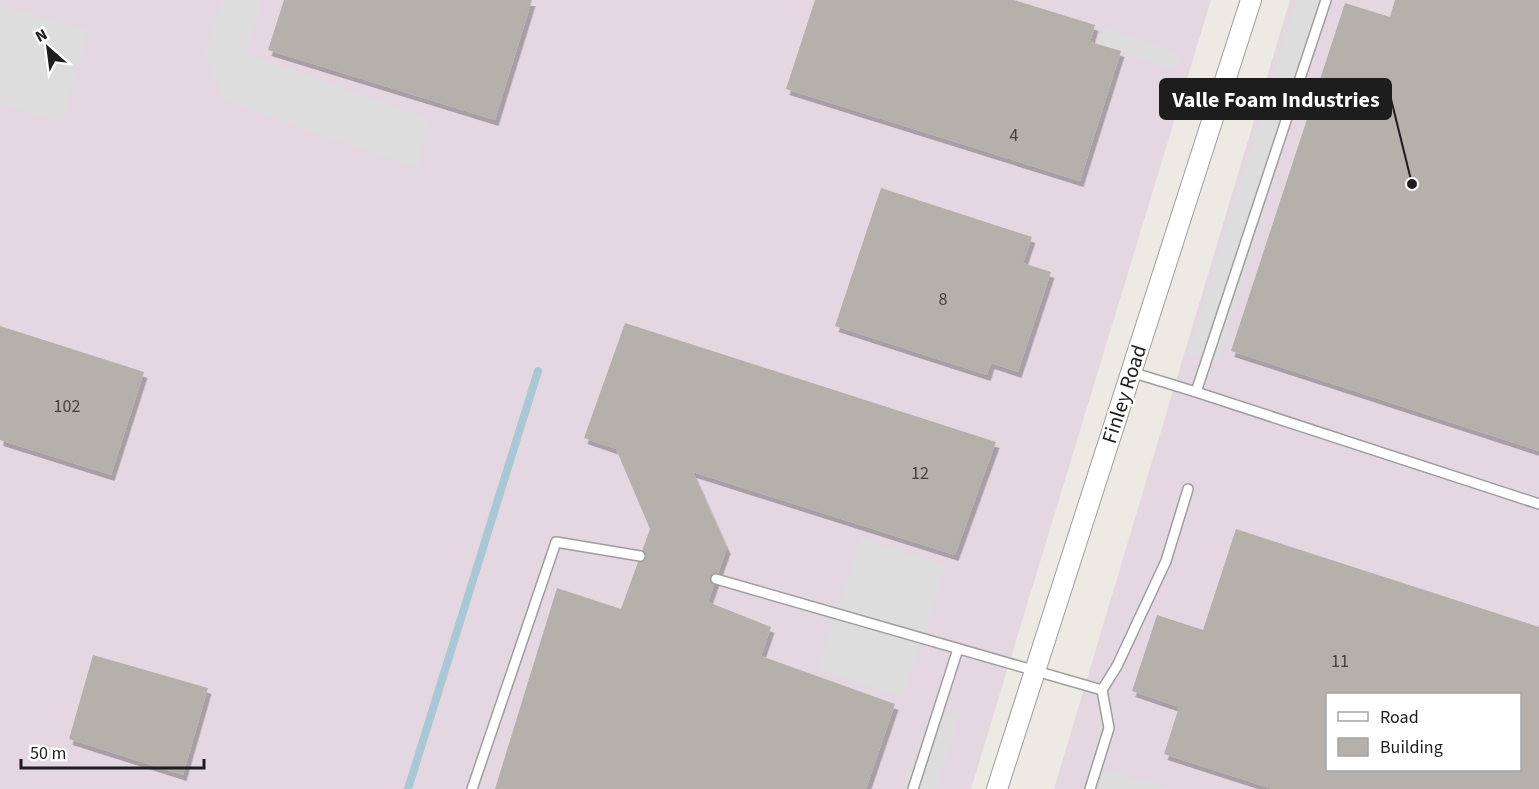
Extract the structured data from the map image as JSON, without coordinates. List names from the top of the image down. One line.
{"streets":{"street":["Finley Road"]},"places":["Valle Foam Industries"],"house_numbers":["4","8","102","12","11"],"legend":["Road","Building"],"scale_bar":"50 m","north":"top left"}
